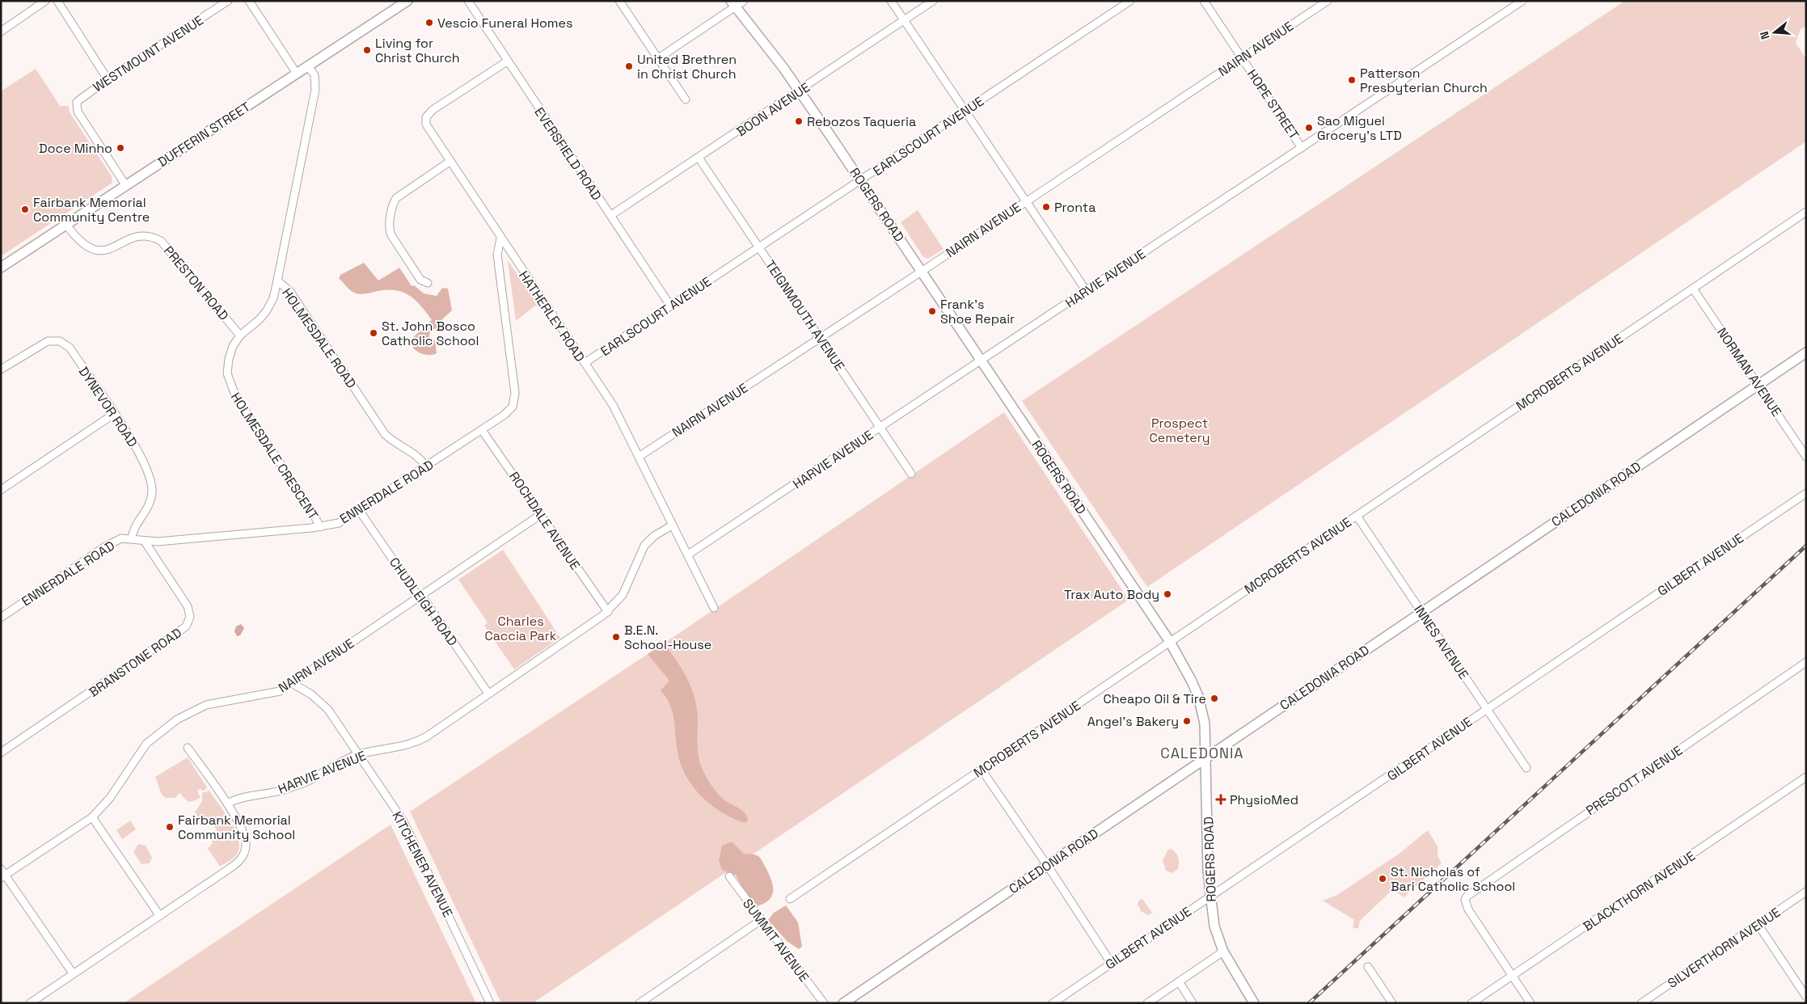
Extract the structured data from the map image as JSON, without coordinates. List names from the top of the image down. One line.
{"streets":{"street":["NAIRN AVENUE","WESTMOUNT AVENUE","HOPE STREET","BOON AVENUE","DUFFERIN STREET","EARLSCOURT AVENUE","EVERSFIELD ROAD","ROGERS ROAD","HARVIE AVENUE","PRESTON ROAD","TEIGNMOUTH AVENUE","HATHERLEY ROAD","HOLMESDALE ROAD","MCROBERTS AVENUE","NORMAN AVENUE","DYNEVOR ROAD","HOLMESDALE CRESCENT","ENNERDALE ROAD","CALEDONIA ROAD","ROCHDALE AVENUE","GILBERT AVENUE","CHUDLEIGH ROAD","INNES AVENUE","BRANSTONE ROAD","PRESCOTT AVENUE","KITCHENER AVENUE","BLACKTHORN AVENUE","SUMMIT AVENUE","SILVERTHORN AVENUE"]},"crossings":[["NAIRN AVENUE","HOPE STREET"],["NAIRN AVENUE","ROGERS ROAD"],["NAIRN AVENUE","TEIGNMOUTH AVENUE"],["NAIRN AVENUE","HATHERLEY ROAD"],["NAIRN AVENUE","ROCHDALE AVENUE"],["NAIRN AVENUE","CHUDLEIGH ROAD"],["NAIRN AVENUE","KITCHENER AVENUE"],["WESTMOUNT AVENUE","DUFFERIN STREET"],["HOPE STREET","HARVIE AVENUE"],["BOON AVENUE","EVERSFIELD ROAD"],["BOON AVENUE","ROGERS ROAD"],["BOON AVENUE","TEIGNMOUTH AVENUE"],["DUFFERIN STREET","PRESTON ROAD"],["DUFFERIN STREET","HOLMESDALE ROAD"],["EARLSCOURT AVENUE","EVERSFIELD ROAD"],["EARLSCOURT AVENUE","ROGERS ROAD"],["EARLSCOURT AVENUE","TEIGNMOUTH AVENUE"],["EARLSCOURT AVENUE","HATHERLEY ROAD"],["EVERSFIELD ROAD","HATHERLEY ROAD"],["ROGERS ROAD","HARVIE AVENUE"],["ROGERS ROAD","MCROBERTS AVENUE"],["ROGERS ROAD","CALEDONIA ROAD"],["ROGERS ROAD","GILBERT AVENUE"],["HARVIE AVENUE","TEIGNMOUTH AVENUE"],["HARVIE AVENUE","HATHERLEY ROAD"],["HARVIE AVENUE","ROCHDALE AVENUE"],["HARVIE AVENUE","CHUDLEIGH ROAD"],["HARVIE AVENUE","KITCHENER AVENUE"],["PRESTON ROAD","HOLMESDALE CRESCENT"],["HATHERLEY ROAD","ENNERDALE ROAD"],["HOLMESDALE ROAD","HOLMESDALE CRESCENT"],["HOLMESDALE ROAD","ENNERDALE ROAD"],["MCROBERTS AVENUE","NORMAN AVENUE"],["MCROBERTS AVENUE","INNES AVENUE"],["NORMAN AVENUE","CALEDONIA ROAD"],["DYNEVOR ROAD","ENNERDALE ROAD"],["HOLMESDALE CRESCENT","ENNERDALE ROAD"],["ENNERDALE ROAD","ROCHDALE AVENUE"],["ENNERDALE ROAD","CHUDLEIGH ROAD"],["ENNERDALE ROAD","BRANSTONE ROAD"],["CALEDONIA ROAD","INNES AVENUE"],["GILBERT AVENUE","INNES AVENUE"],["PRESCOTT AVENUE","BLACKTHORN AVENUE"]],"districts":["CALEDONIA"],"parks":["Prospect Cemetery","Charles Caccia Park"],"places":{"other":["Vescio Funeral Homes","Living for Christ Church","United Brethren in Christ Church","Patterson Presbyterian Church","Rebozos Taqueria","Sao Miguel Grocery's LTD","Doce Minho","Pronta","Fairbank Memorial Community Centre","Frank's Shoe Repair","St. John Bosco Catholic School","Trax Auto Body","B.E.N. School-House","Cheapo Oil & Tire","Angel's Bakery","Fairbank Memorial Community School","St. Nicholas of Bari Catholic School"],"health":["PhysioMed"]},"north":"left"}
